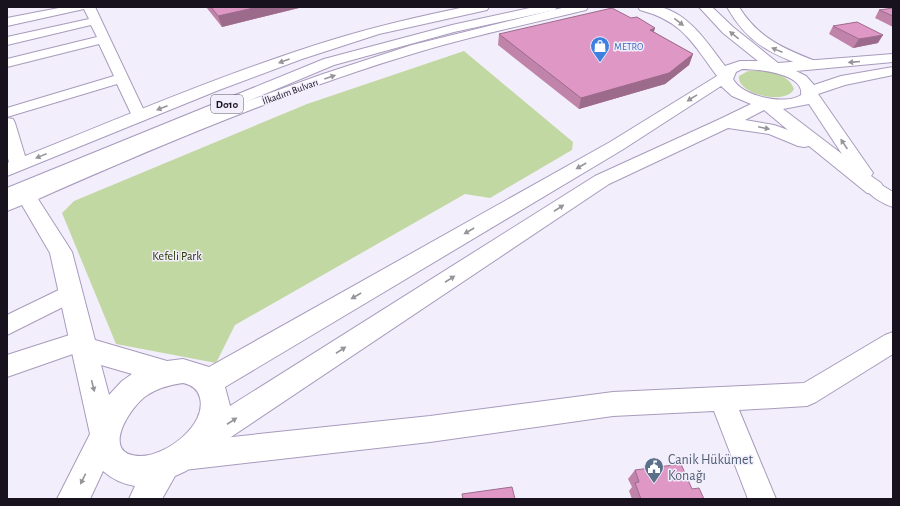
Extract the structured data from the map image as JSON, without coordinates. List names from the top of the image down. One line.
{"streets":{"main road":["İlkadım Bulvarı","D010"]},"parks":["Kefeli Park"],"places":{"shop":["METRO"],"public building":["Canik Hükümet Konağı"]}}
